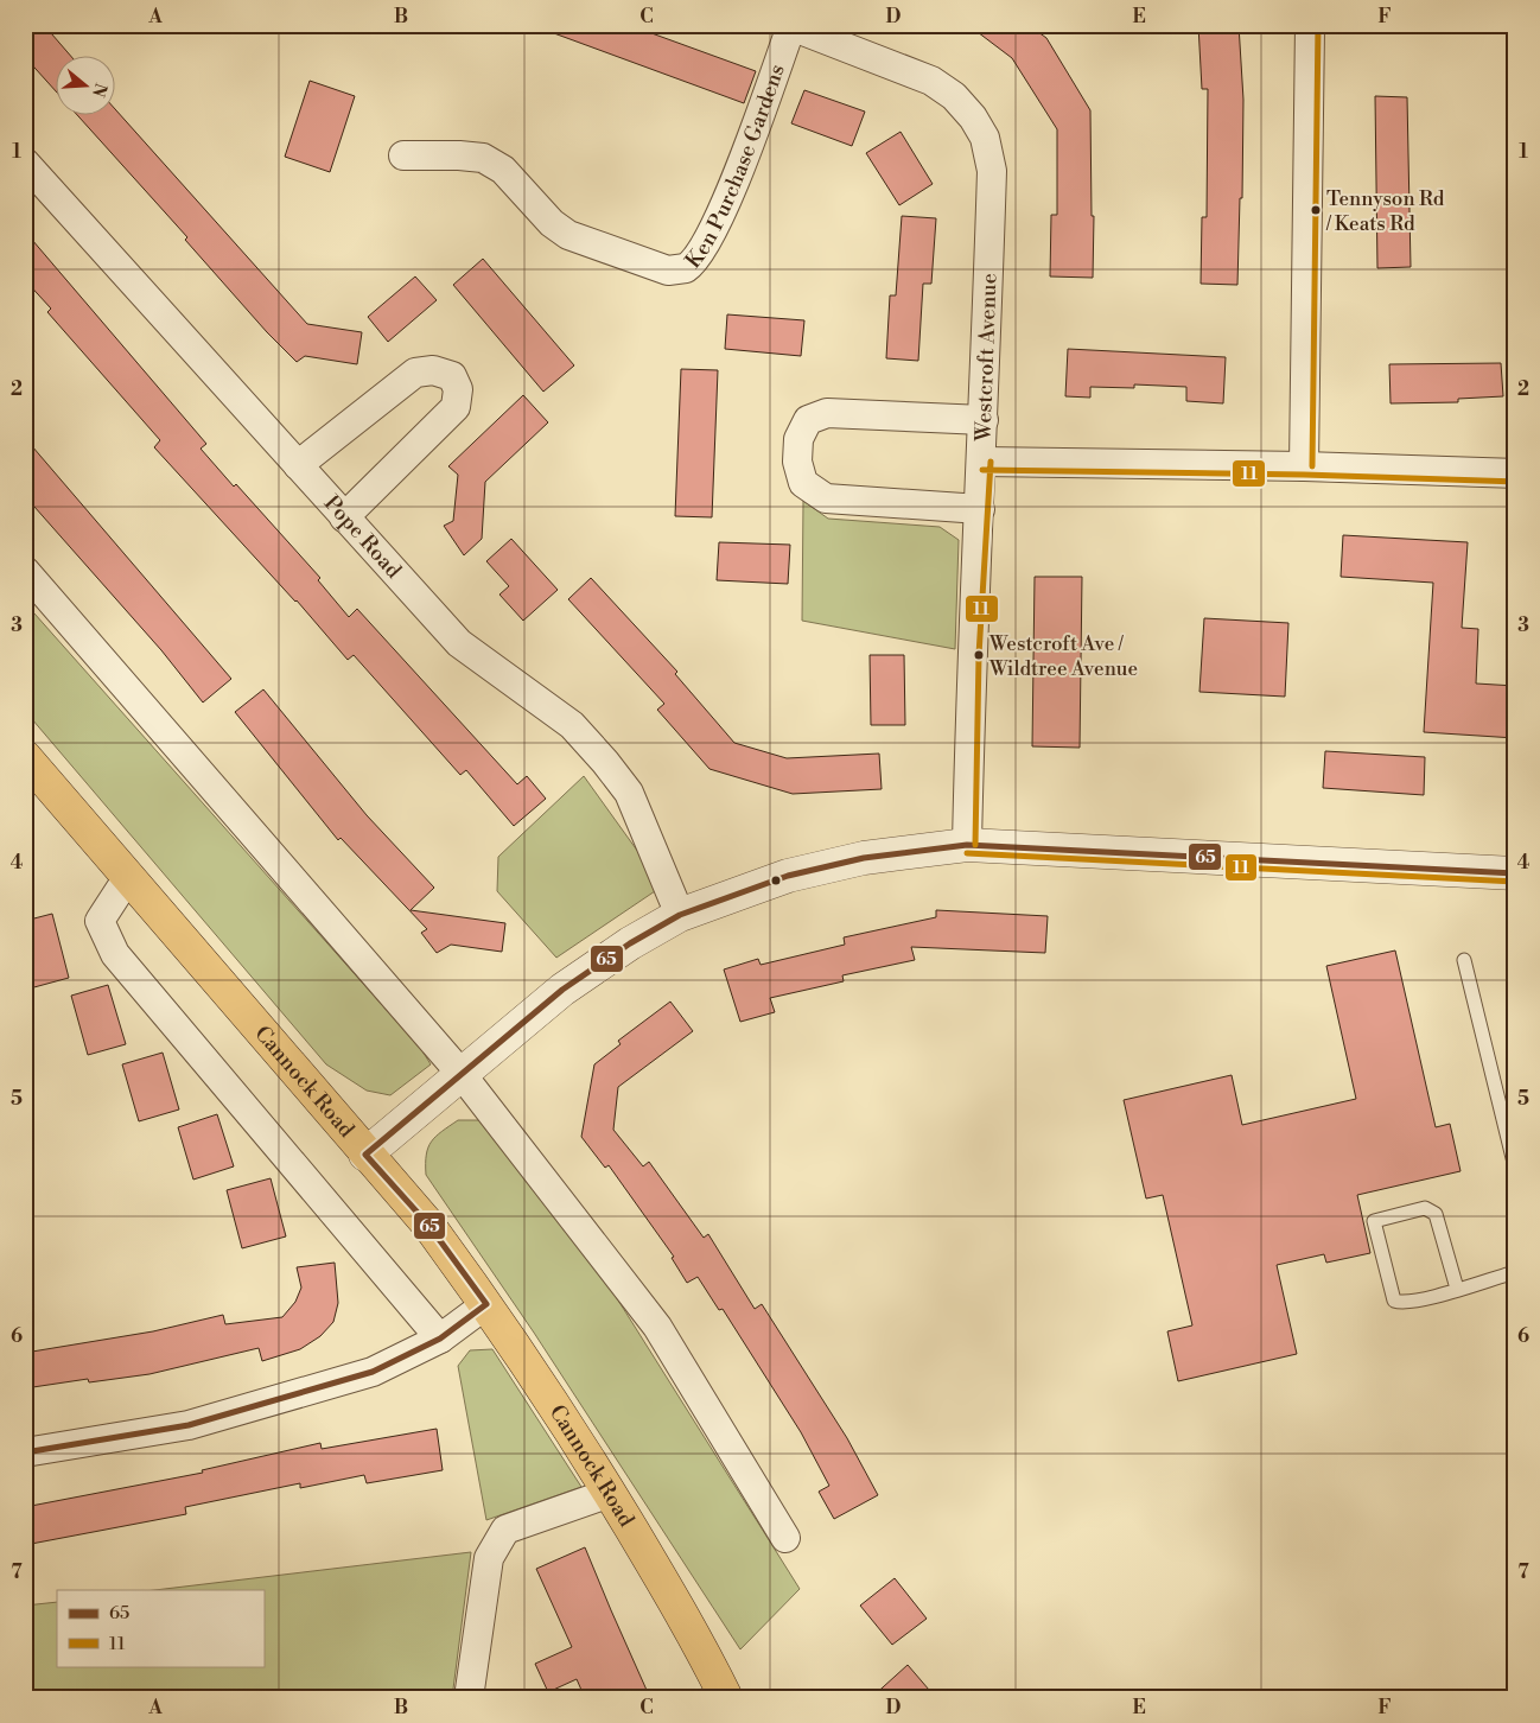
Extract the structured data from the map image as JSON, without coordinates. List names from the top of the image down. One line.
{"streets":{"highway":["Cannock Road"],"street":["Ken Purchase Gardens","Westcroft Avenue","Pope Road"]},"crossings":[["Ken Purchase Gardens","Westcroft Avenue"]],"places":["Tennyson Rd / Keats Rd","Westcroft Ave / Wildtree Avenue"],"lines":["transit line 11","transit line 65"],"legend":["65","11"],"north":"right","grid":{"columns":["A","B","C","D","E","F"],"rows":["1","2","3","4","5","6","7"]}}
